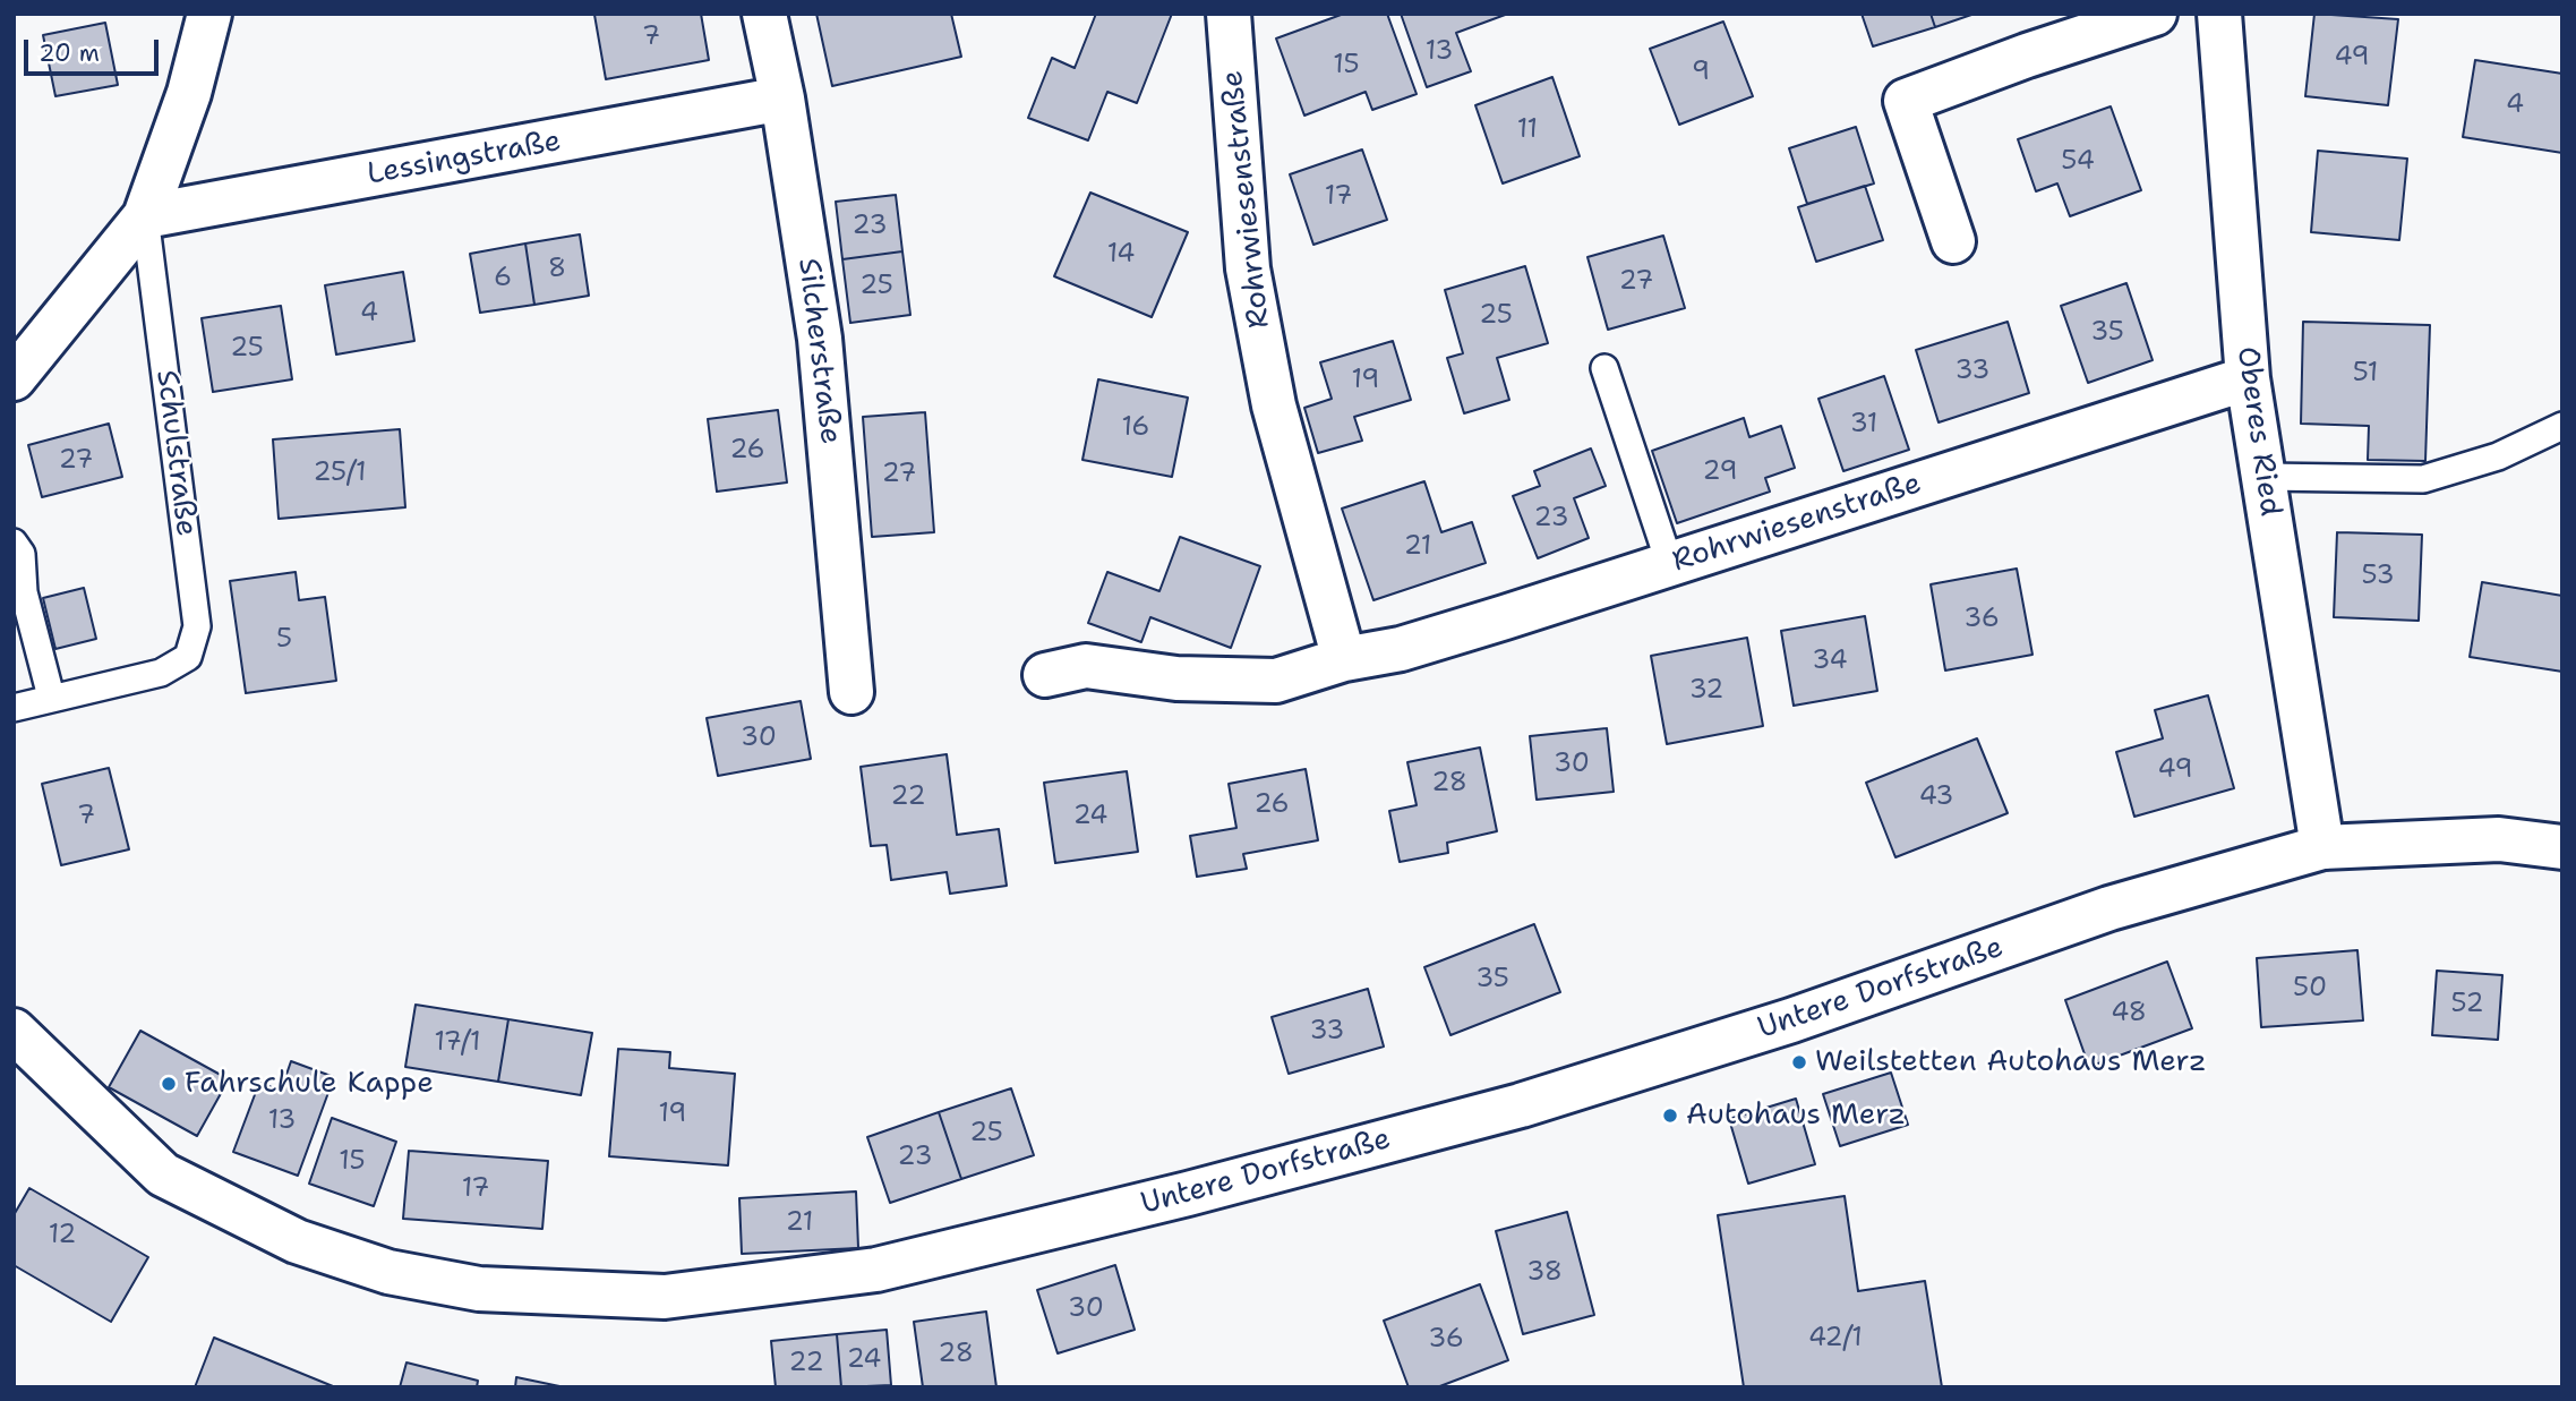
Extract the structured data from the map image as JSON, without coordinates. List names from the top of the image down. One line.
{"streets":{"street":["Lessingstraße","Rohrwiesenstraße","Silcherstraße","Oberes Ried","Schulstraße","Untere Dorfstraße"]},"crossings":[["Lessingstraße","Silcherstraße"],["Lessingstraße","Schulstraße"],["Rohrwiesenstraße","Oberes Ried"],["Oberes Ried","Untere Dorfstraße"]],"places":["Weilstetten Autohaus Merz","Fahrschule Kappe","Autohaus Merz"],"house_numbers":["7","13","49","15","9","4","11","54","17","23","14","8","6","27","25","4","25","35","25","33","51","19","31","16","26","27","29","25/1","27","23","21","53","36","5","34","32","30","30","49","28","22","43","26","7","24","35","50","52","48","33","17/1","19","13","25","23","15","17","21","12","38","30","42/1","36","28","24","22"],"scale_bar":"20 m"}
